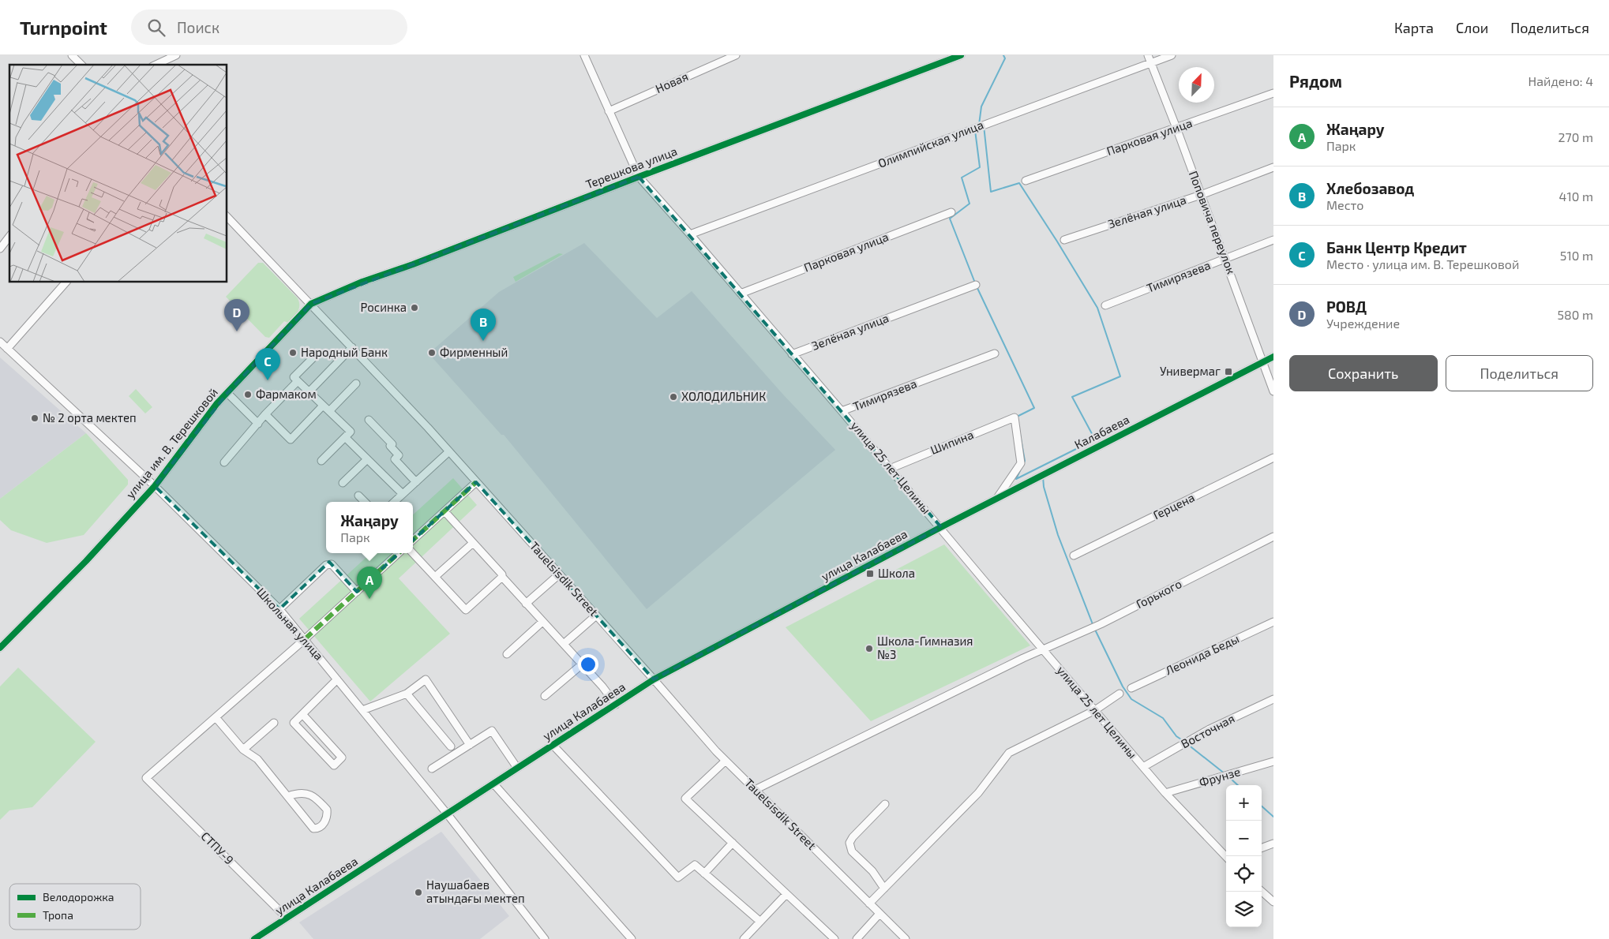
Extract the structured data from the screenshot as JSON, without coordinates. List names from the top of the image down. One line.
{"streets":{"street":["Новая","Парковая улица","Олимпийская улица","Терешкова улица","Зелёная улица","Поповича переулок","Тимирязева","Калабаева","Шипина","улица им. В. Терешковой","улица 25 лет Целины","Герцена","улица Калабаева","Tauelsisdik Street","Горького","Школьная улица","Леонида Беды","Восточная","Фрунзе","СТПУ-9"]},"crossings":[["Новая","улица 25 лет Целины"],["Парковая улица","Поповича переулок"],["Парковая улица","улица 25 лет Целины"],["Олимпийская улица","Поповича переулок"],["Олимпийская улица","улица 25 лет Целины"],["Терешкова улица","улица им. В. Терешковой"],["Терешкова улица","улица 25 лет Целины"],["Терешкова улица","Tauelsisdik Street"],["Зелёная улица","Поповича переулок"],["Зелёная улица","улица 25 лет Целины"],["Поповича переулок","Тимирязева"],["Поповича переулок","Калабаева"],["Тимирязева","улица 25 лет Целины"],["Калабаева","Шипина"],["Калабаева","улица 25 лет Целины"],["Калабаева","улица Калабаева"],["Шипина","улица 25 лет Целины"],["улица им. В. Терешковой","Tauelsisdik Street"],["улица им. В. Терешковой","Школьная улица"],["улица 25 лет Целины","улица Калабаева"],["улица 25 лет Целины","Горького"],["улица 25 лет Целины","Восточная"],["улица 25 лет Целины","Фрунзе"],["улица Калабаева","Tauelsisdik Street"],["улица Калабаева","Школьная улица"],["улица Калабаева","СТПУ-9"],["Tauelsisdik Street","Горького"]],"places":{"other":["Росинка","Народный Банк","Фирменный","Фармаком","ХОЛОДИЛЬНИК","№ 2 орта мектеп","Школа-Гимназия №3","Наушабаев атындағы мектеп"],"transit":["Универмаг","Школа"]},"legend":["Велодорожка","Тропа"],"north":"top right","page":{"header":"Turnpoint","search":"Поиск","nav":["Карта","Слои","Поделиться"],"heading":["Рядом","Найдено: 4"],"list":[{"mark":"A","name":"Жаңару","note":"Парк","value":"270 m"},{"mark":"B","name":"Хлебозавод","note":"Место","value":"410 m"},{"mark":"C","name":"Банк Центр Кредит","note":"Место · улица им. В. Терешковой","value":"510 m"},{"mark":"D","name":"РОВД","note":"Учреждение","value":"580 m"}],"pins":["D","B","C","A"],"buttons":["Сохранить","Поделиться"],"popup":["Жаңару","Парк"],"map_buttons":["+","−"]}}
